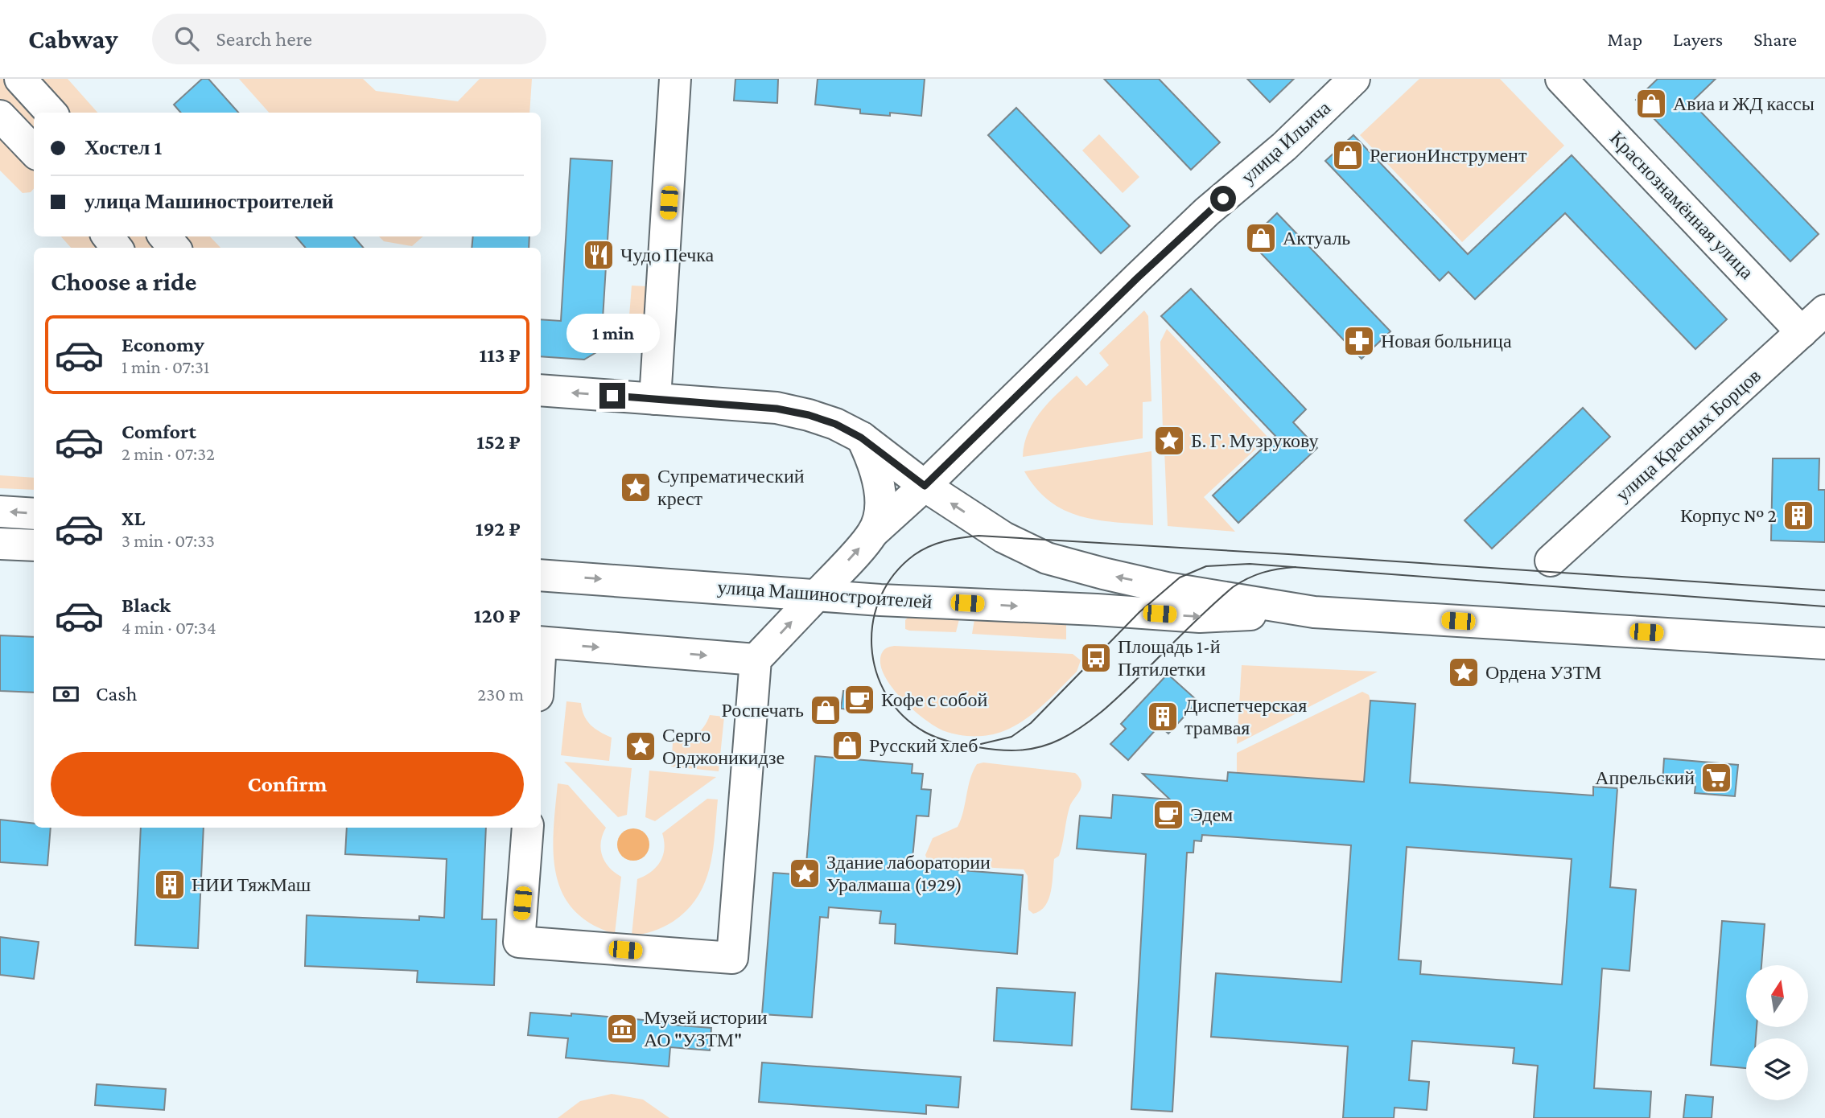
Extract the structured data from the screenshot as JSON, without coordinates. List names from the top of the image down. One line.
{"streets":{"street":["улица Ильича","Краснознамённая улица","улица Красных Борцов","улица Машиностроителей"]},"crossings":[["улица Ильича","улица Машиностроителей"],["Краснознамённая улица","улица Красных Борцов"]],"places":{"shop":["Авиа и ЖД кассы","РегионИнструмент","Актуаль","Роспечать","Русский хлеб"],"restaurant":["Чудо Печка"],"pharmacy":["Новая больница"],"place":["Б. Г. Музрукову","Супрематический крест","Ордена УЗТМ","Серго Орджоникидзе","Здание лаборатории Уралмаша (1929)"],"building":["Корпус № 2","Диспетчерская трамвая","НИИ ТяжМаш"],"bus stop":["Площадь 1-й Пятилетки"],"cafe":["Кофе с собой","Эдем"],"supermarket":["Апрельский"],"museum":["Музей истории АО \"УЗТМ\""]},"north":"top","page":{"header":"Cabway","search":"Search here","nav":["Map","Layers","Share"],"banner":["Хостел 1","улица Машиностроителей"],"heading":"Choose a ride","bubble":"1 min","list":[{"name":"Economy","note":"1 min · 07:31","value":"113 ₽"},{"name":"Comfort","note":"2 min · 07:32","value":"152 ₽"},{"name":"XL","note":"3 min · 07:33","value":"192 ₽"},{"name":"Black","note":"4 min · 07:34","value":"120 ₽"}],"pay":["Cash","230 m"],"buttons":"Confirm"}}
